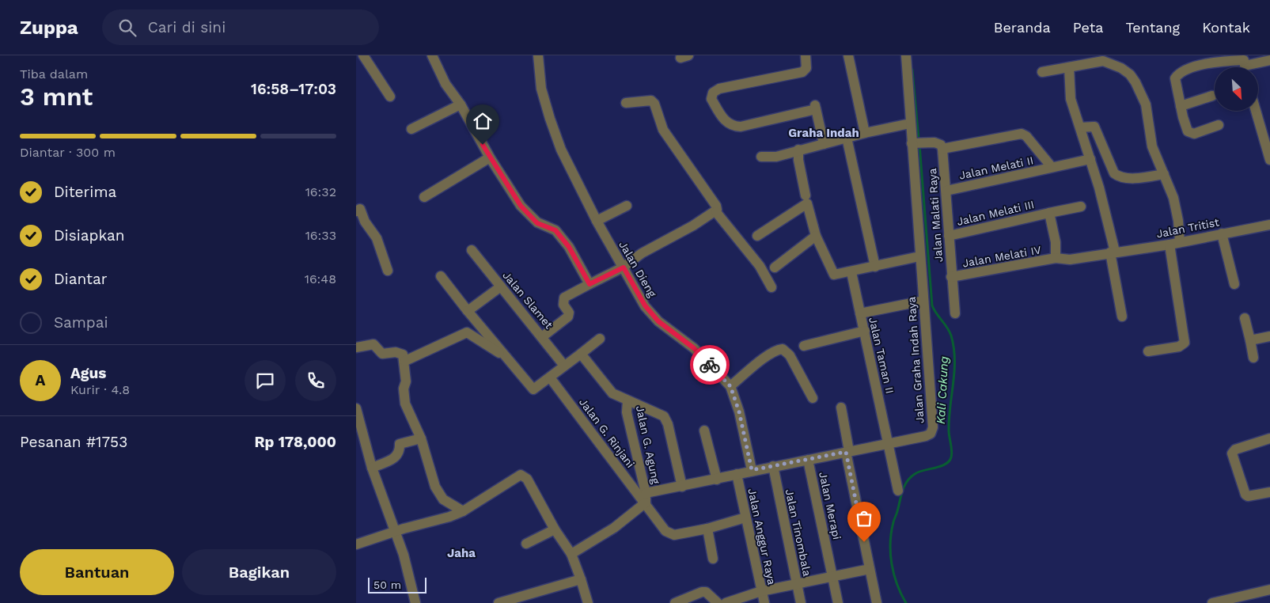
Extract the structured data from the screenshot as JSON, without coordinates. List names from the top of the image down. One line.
{"streets":{"street":["Jalan Melati II","Jalan Melati III","Jalan Malati Raya","Jalan Tritist","Jalan Melati IV","Jalan Dieng","Jalan Slamet","Jalan Taman II","Jalan Graha Indah Raya","Jalan G. Rinjani","Jalan G. Agung","Jalan Merapi","Jalan Tinombala","Jalan Anggur Raya"]},"crossings":[["Jalan Melati II","Jalan Malati Raya"],["Jalan Melati III","Jalan Malati Raya"],["Jalan Melati III","Jalan Tritist"],["Jalan Melati III","Jalan Melati IV"],["Jalan Malati Raya","Jalan Melati IV"],["Jalan Tritist","Jalan Melati IV"],["Jalan Dieng","Jalan Graha Indah Raya"],["Jalan Taman II","Jalan Graha Indah Raya"],["Jalan Graha Indah Raya","Jalan G. Rinjani"],["Jalan Graha Indah Raya","Jalan G. Agung"],["Jalan Graha Indah Raya","Jalan Merapi"],["Jalan Graha Indah Raya","Jalan Tinombala"],["Jalan Graha Indah Raya","Jalan Anggur Raya"],["Jalan G. Rinjani","Jalan G. Agung"],["Jalan G. Rinjani","Jalan Anggur Raya"]],"districts":["Graha Indah","Jaha"],"water":["Kali Cakung"],"scale_bar":"50 m","north":"bottom right","page":{"header":"Zuppa","search":"Cari di sini","nav":["Beranda","Peta","Tentang","Kontak"],"heading":["3 mnt","Tiba dalam","16:58–17:03"],"panel":["Agus","Kurir · 4.8","Pesanan #1753","Rp 178,000"],"bar":"Diantar · 300 m","list":[["Diterima","16:32"],["Disiapkan","16:33"],["Diantar","16:48"],"Sampai"],"round":"A","buttons":["Bantuan","Bagikan"],"scale":"50 m"}}
